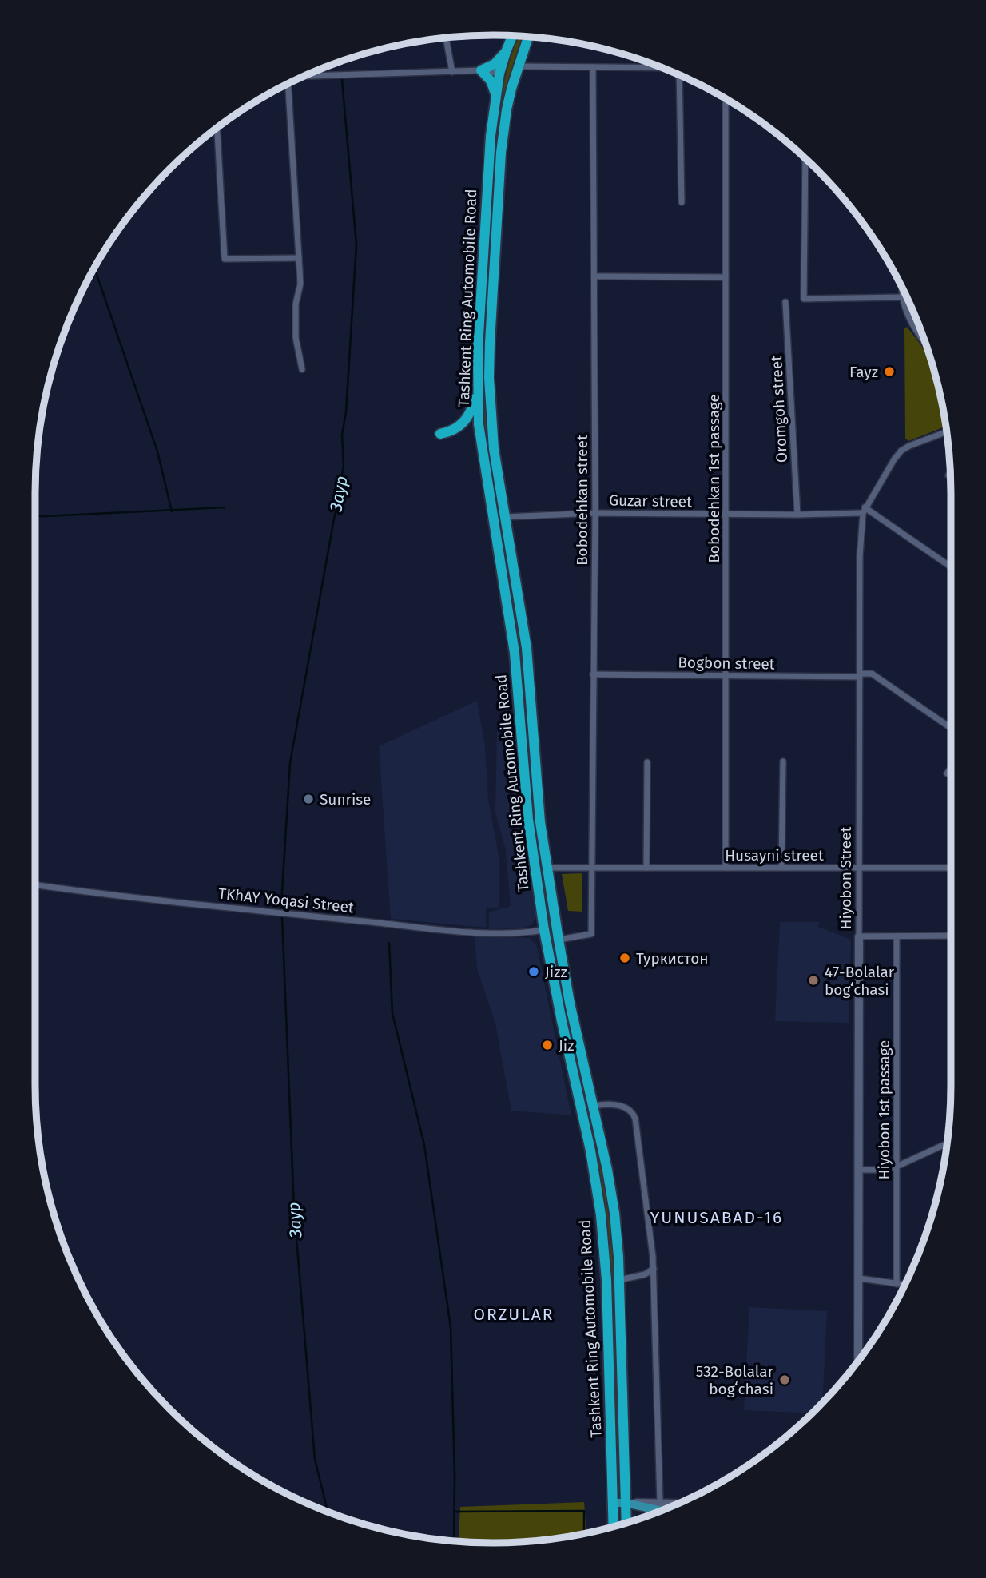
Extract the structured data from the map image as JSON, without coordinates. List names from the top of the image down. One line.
{"streets":{"highway":["Tashkent Ring Automobile Road"],"street":["Oromgoh street","Bobodehkan 1st passage","Bobodehkan street","Guzar street","Bogbon street","Husayni street","Hiyobon Street","TKhAY Yoqasi Street","Hiyobon 1st passage"]},"crossings":[["Tashkent Ring Automobile Road","Bobodehkan street"],["Tashkent Ring Automobile Road","Guzar street"],["Tashkent Ring Automobile Road","Husayni street"],["Tashkent Ring Automobile Road","TKhAY Yoqasi Street"],["Oromgoh street","Guzar street"],["Bobodehkan 1st passage","Guzar street"],["Bobodehkan 1st passage","Bogbon street"],["Bobodehkan 1st passage","Husayni street"],["Bobodehkan street","Guzar street"],["Bobodehkan street","Bogbon street"],["Bobodehkan street","Husayni street"],["Guzar street","Hiyobon Street"],["Bogbon street","Hiyobon Street"],["Husayni street","Hiyobon Street"]],"districts":["YUNUSABAD-16","ORZULAR"],"water":["Заур"],"places":["Fayz","Sunrise","Туркистон","Jizz","47-Bolalar bogʻchasi","Jiz","532-Bolalar bogʻchasi"]}
